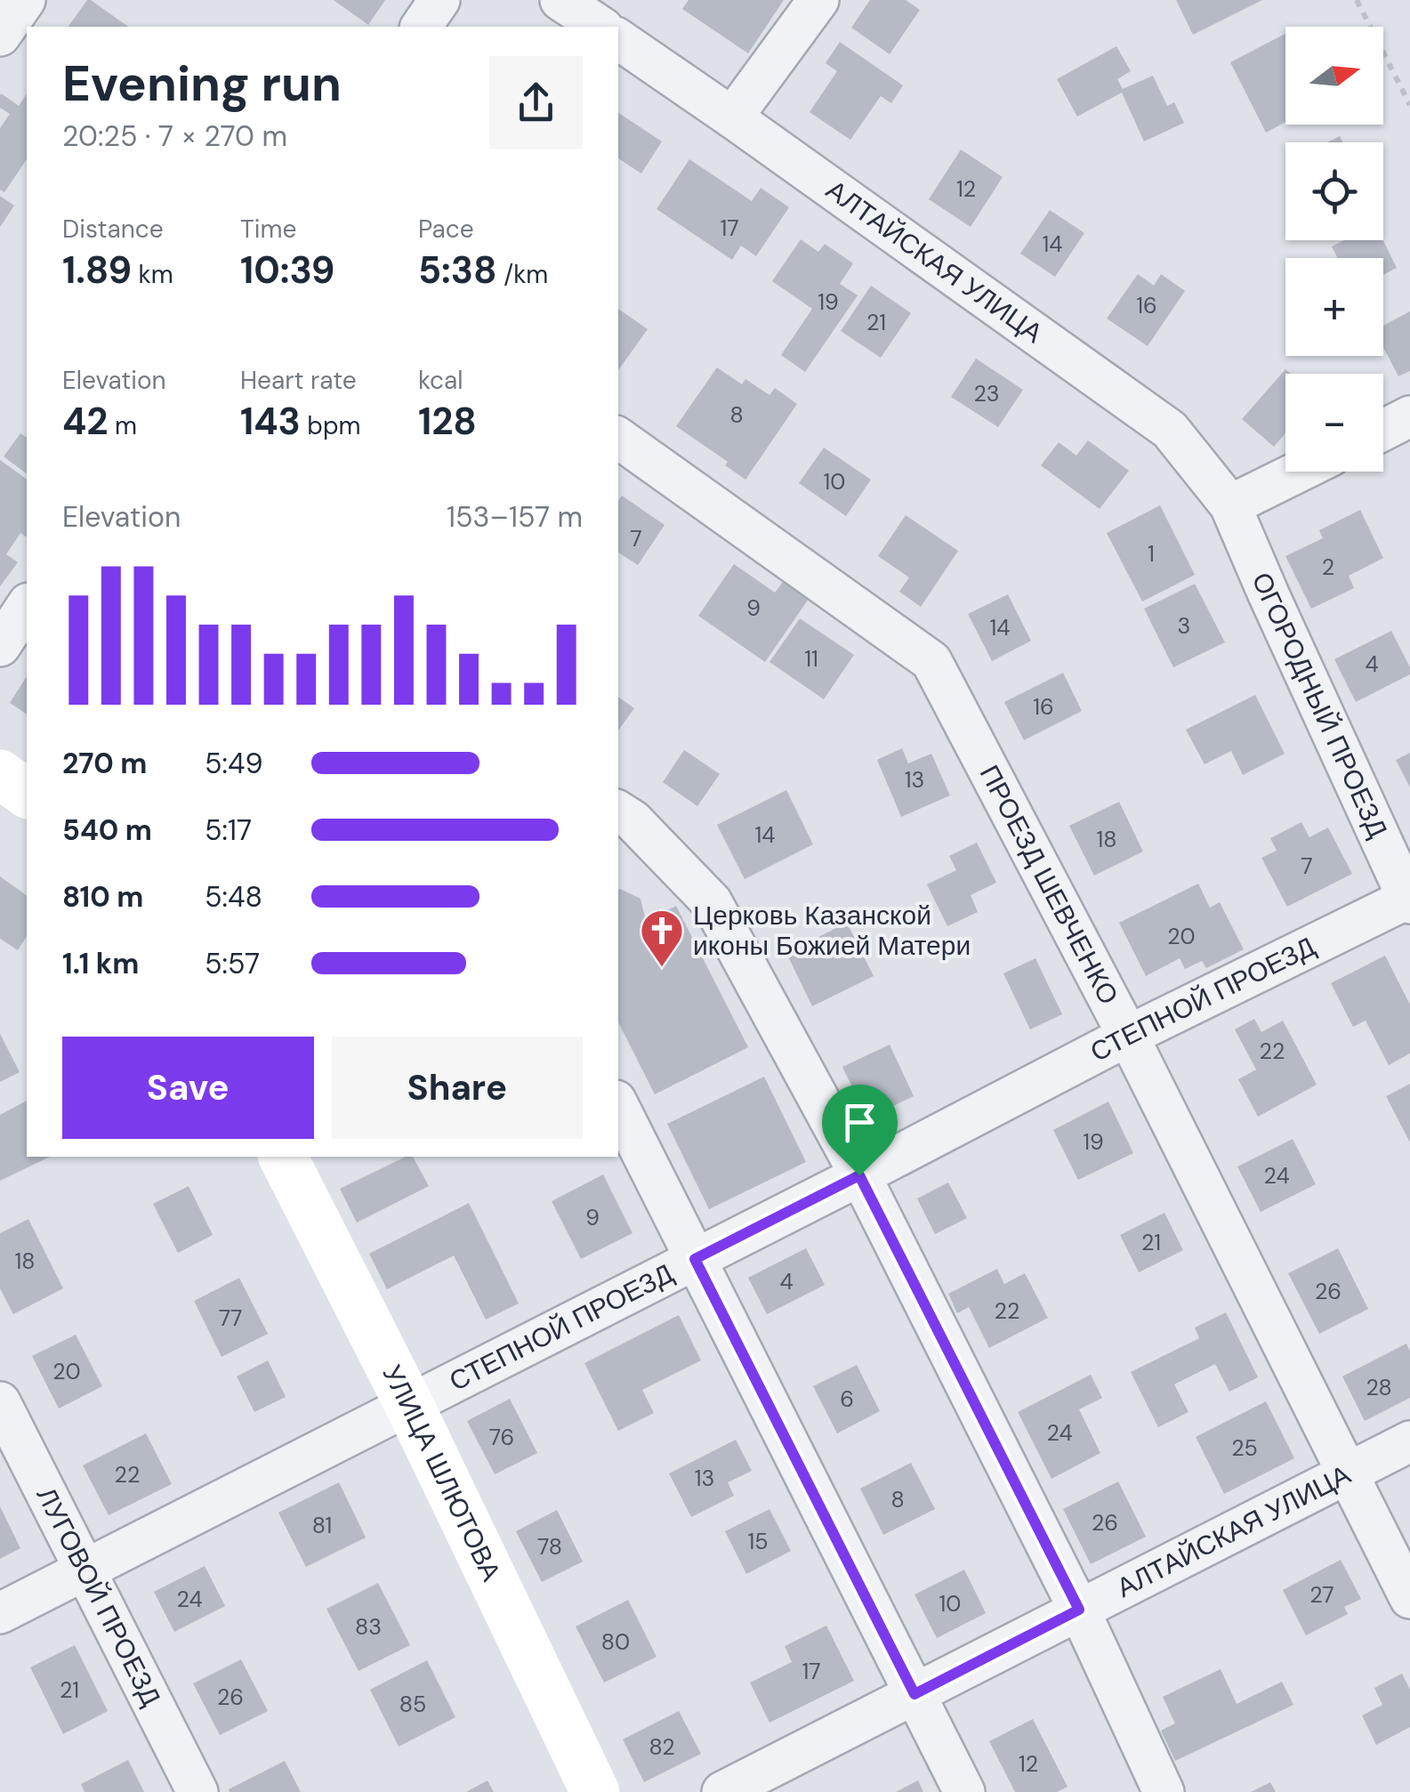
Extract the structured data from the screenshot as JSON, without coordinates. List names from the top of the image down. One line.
{"streets":{"main road":["УЛИЦА ШЛЮТОВА"],"street":["АЛТАЙСКАЯ УЛИЦА","ОГОРОДНЫЙ ПРОЕЗД","ПРОЕЗД ШЕВЧЕНКО","СТЕПНОЙ ПРОЕЗД","ЛУГОВОЙ ПРОЕЗД"]},"crossings":[["АЛТАЙСКАЯ УЛИЦА","ОГОРОДНЫЙ ПРОЕЗД"],["АЛТАЙСКАЯ УЛИЦА","ПРОЕЗД ШЕВЧЕНКО"],["ОГОРОДНЫЙ ПРОЕЗД","СТЕПНОЙ ПРОЕЗД"],["ПРОЕЗД ШЕВЧЕНКО","СТЕПНОЙ ПРОЕЗД"],["СТЕПНОЙ ПРОЕЗД","УЛИЦА ШЛЮТОВА"],["СТЕПНОЙ ПРОЕЗД","ЛУГОВОЙ ПРОЕЗД"]],"places":{"church":["Церковь Казанской иконы Божией Матери"]},"house_numbers":["12","17","14","19","16","21","23","8","10","7","1","2","9","3","14","11","4","16","13","14","18","7","20","22","19","24","9","21","18","4","26","22","77","20","28","6","24","76","25","22","13","8","26","81","15","78","27","24","10","83","80","17","21","26","85","82","12"],"north":"right","page":{"map_buttons":["+","−"],"heading":["Evening run","20:25 · 7 × 270 m"],"stats":[["Distance","1.89 km"],["Time","10:39"],["Pace","5:38 /km"],["Elevation","42 m"],["Heart rate","143 bpm"],["kcal","128"]],"chart":["Elevation","153–157 m"],"list":[{"name":"270 m","note":"5:49"},{"name":"540 m","note":"5:17"},{"name":"810 m","note":"5:48"},{"name":"1.1 km","note":"5:57"}],"buttons":["Save","Share"]}}
